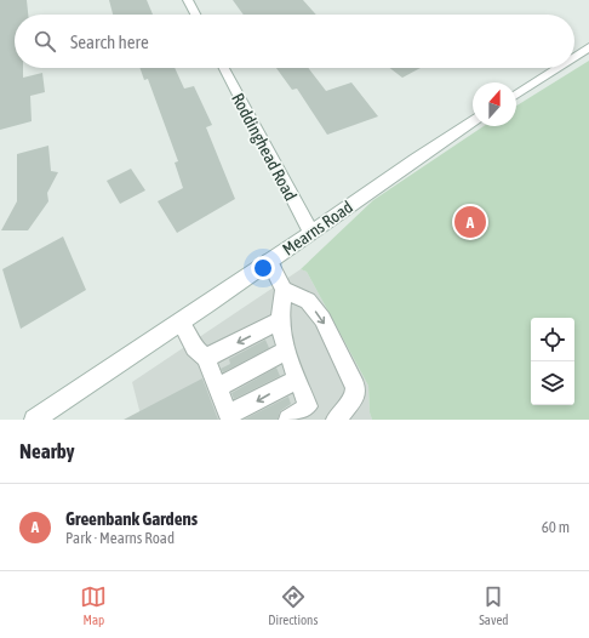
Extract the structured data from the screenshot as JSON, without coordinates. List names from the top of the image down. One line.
{"streets":{"street":["Roddinghead Road","Mearns Road"]},"crossings":[["Roddinghead Road","Mearns Road"]],"north":"top","page":{"search":"Search here","pins":"A","heading":"Nearby","list":[{"mark":"A","name":"Greenbank Gardens","note":"Park · Mearns Road","value":"60 m"}],"nav":["Map","Directions","Saved"]}}
